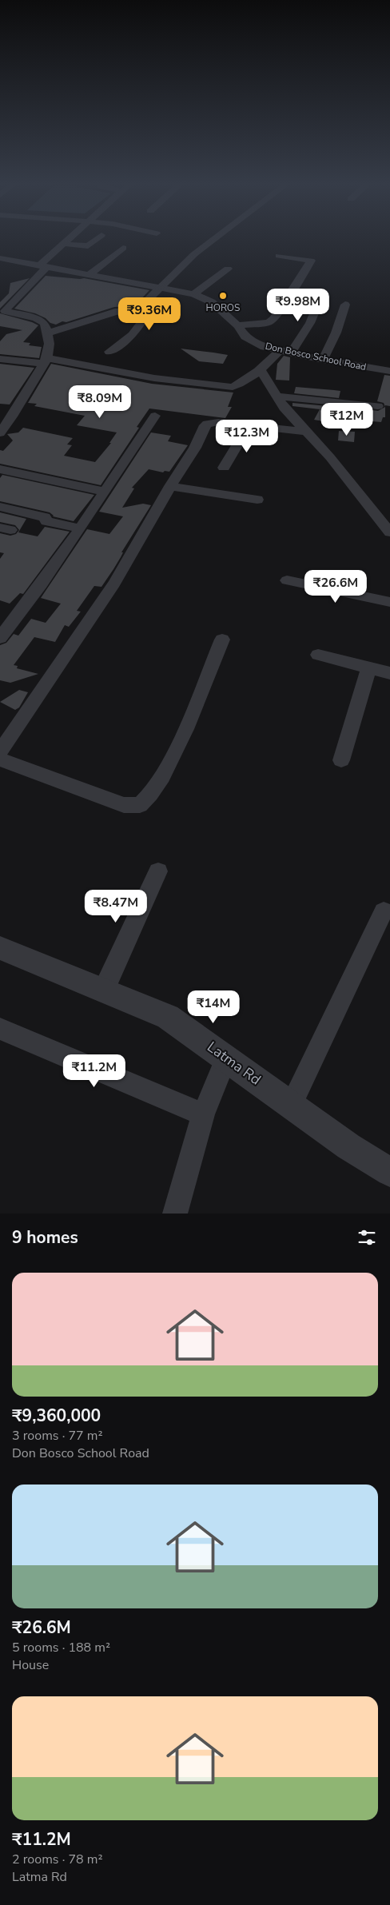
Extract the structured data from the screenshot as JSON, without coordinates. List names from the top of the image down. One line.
{"streets":{"street":["Don Bosco School Road","Latma Rd"]},"places":["HOROS"],"page":{"price":["₹9.98M","₹9.36M","₹8.09M","₹12M","₹12.3M","₹26.6M","₹8.47M","₹14M","₹11.2M"],"heading":"9 homes","list":[{"name":"₹9,360,000","note":"3 rooms · 77 m² · Don Bosco School Road"},{"name":"₹26.6M","note":"5 rooms · 188 m² · House"},{"name":"₹11.2M","note":"2 rooms · 78 m² · Latma Rd"}]}}
